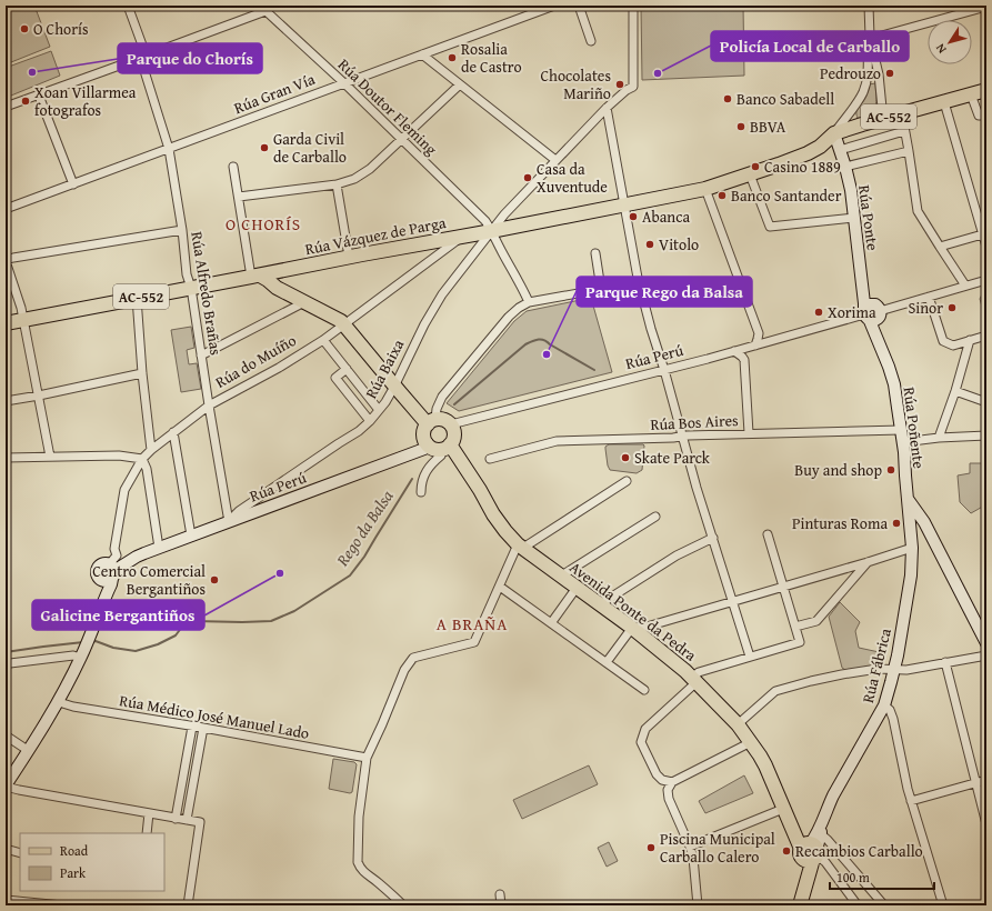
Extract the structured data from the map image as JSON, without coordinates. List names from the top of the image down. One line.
{"streets":{"main road":["AC-552","Rúa Vázquez de Parga","Avenida Ponte da Pedra"],"street":["Rúa Gran Vía","Rúa Doutor Fleming","Rúa Ponte","Rúa Alfredo Brañas","Rúa Perú","Rúa do Muíño","Rúa Baixa","Rúa Bos Aires","Rúa Poñente","Rúa Fábrica","Rúa Médico José Manuel Lado"]},"crossings":[["Rúa Gran Vía","Rúa Doutor Fleming"],["Rúa Gran Vía","Rúa Alfredo Brañas"],["Rúa Doutor Fleming","Rúa Vázquez de Parga"],["Rúa Doutor Fleming","Rúa Baixa"],["AC-552","Rúa Ponte"],["AC-552","Rúa Vázquez de Parga"],["AC-552","Rúa Alfredo Brañas"],["Rúa Ponte","Rúa Perú"],["Rúa Ponte","Rúa Poñente"],["Rúa Vázquez de Parga","Rúa Alfredo Brañas"],["Rúa Vázquez de Parga","Rúa do Muíño"],["Rúa Vázquez de Parga","Rúa Baixa"],["Rúa Alfredo Brañas","Rúa Perú"],["Rúa Alfredo Brañas","Rúa do Muíño"],["Rúa Alfredo Brañas","Rúa Baixa"],["Rúa Perú","Rúa do Muíño"],["Rúa Perú","Rúa Baixa"],["Rúa Perú","Rúa Poñente"],["Rúa Perú","Avenida Ponte da Pedra"],["Rúa do Muíño","Rúa Médico José Manuel Lado"],["Rúa Bos Aires","Rúa Poñente"],["Rúa Poñente","Rúa Fábrica"],["Avenida Ponte da Pedra","Rúa Fábrica"]],"districts":["O CHORÍS","A BRAÑA"],"water":["Rego da Balsa"],"places":["O Chorís","Rosalia de Castro","Parque do Chorís","Policía Local de Carballo","Pedrouzo","Chocolates Mariño","Banco Sabadell","Xoan Villarmea fotografos","BBVA","Garda Civil de Carballo","Casino 1889","Casa da Xuventude","Banco Santander","Abanca","Vitolo","Sinor","Xorima","Parque Rego da Balsa","Skate Parck","Buy and shop","Pinturas Roma","Galicine Bergantiños","Centro Comercial Bergantiños","Piscina Municipal Carballo Calero","Recambios Carballo"],"legend":["Road","Park"],"scale_bar":"100 m","north":"bottom left"}
